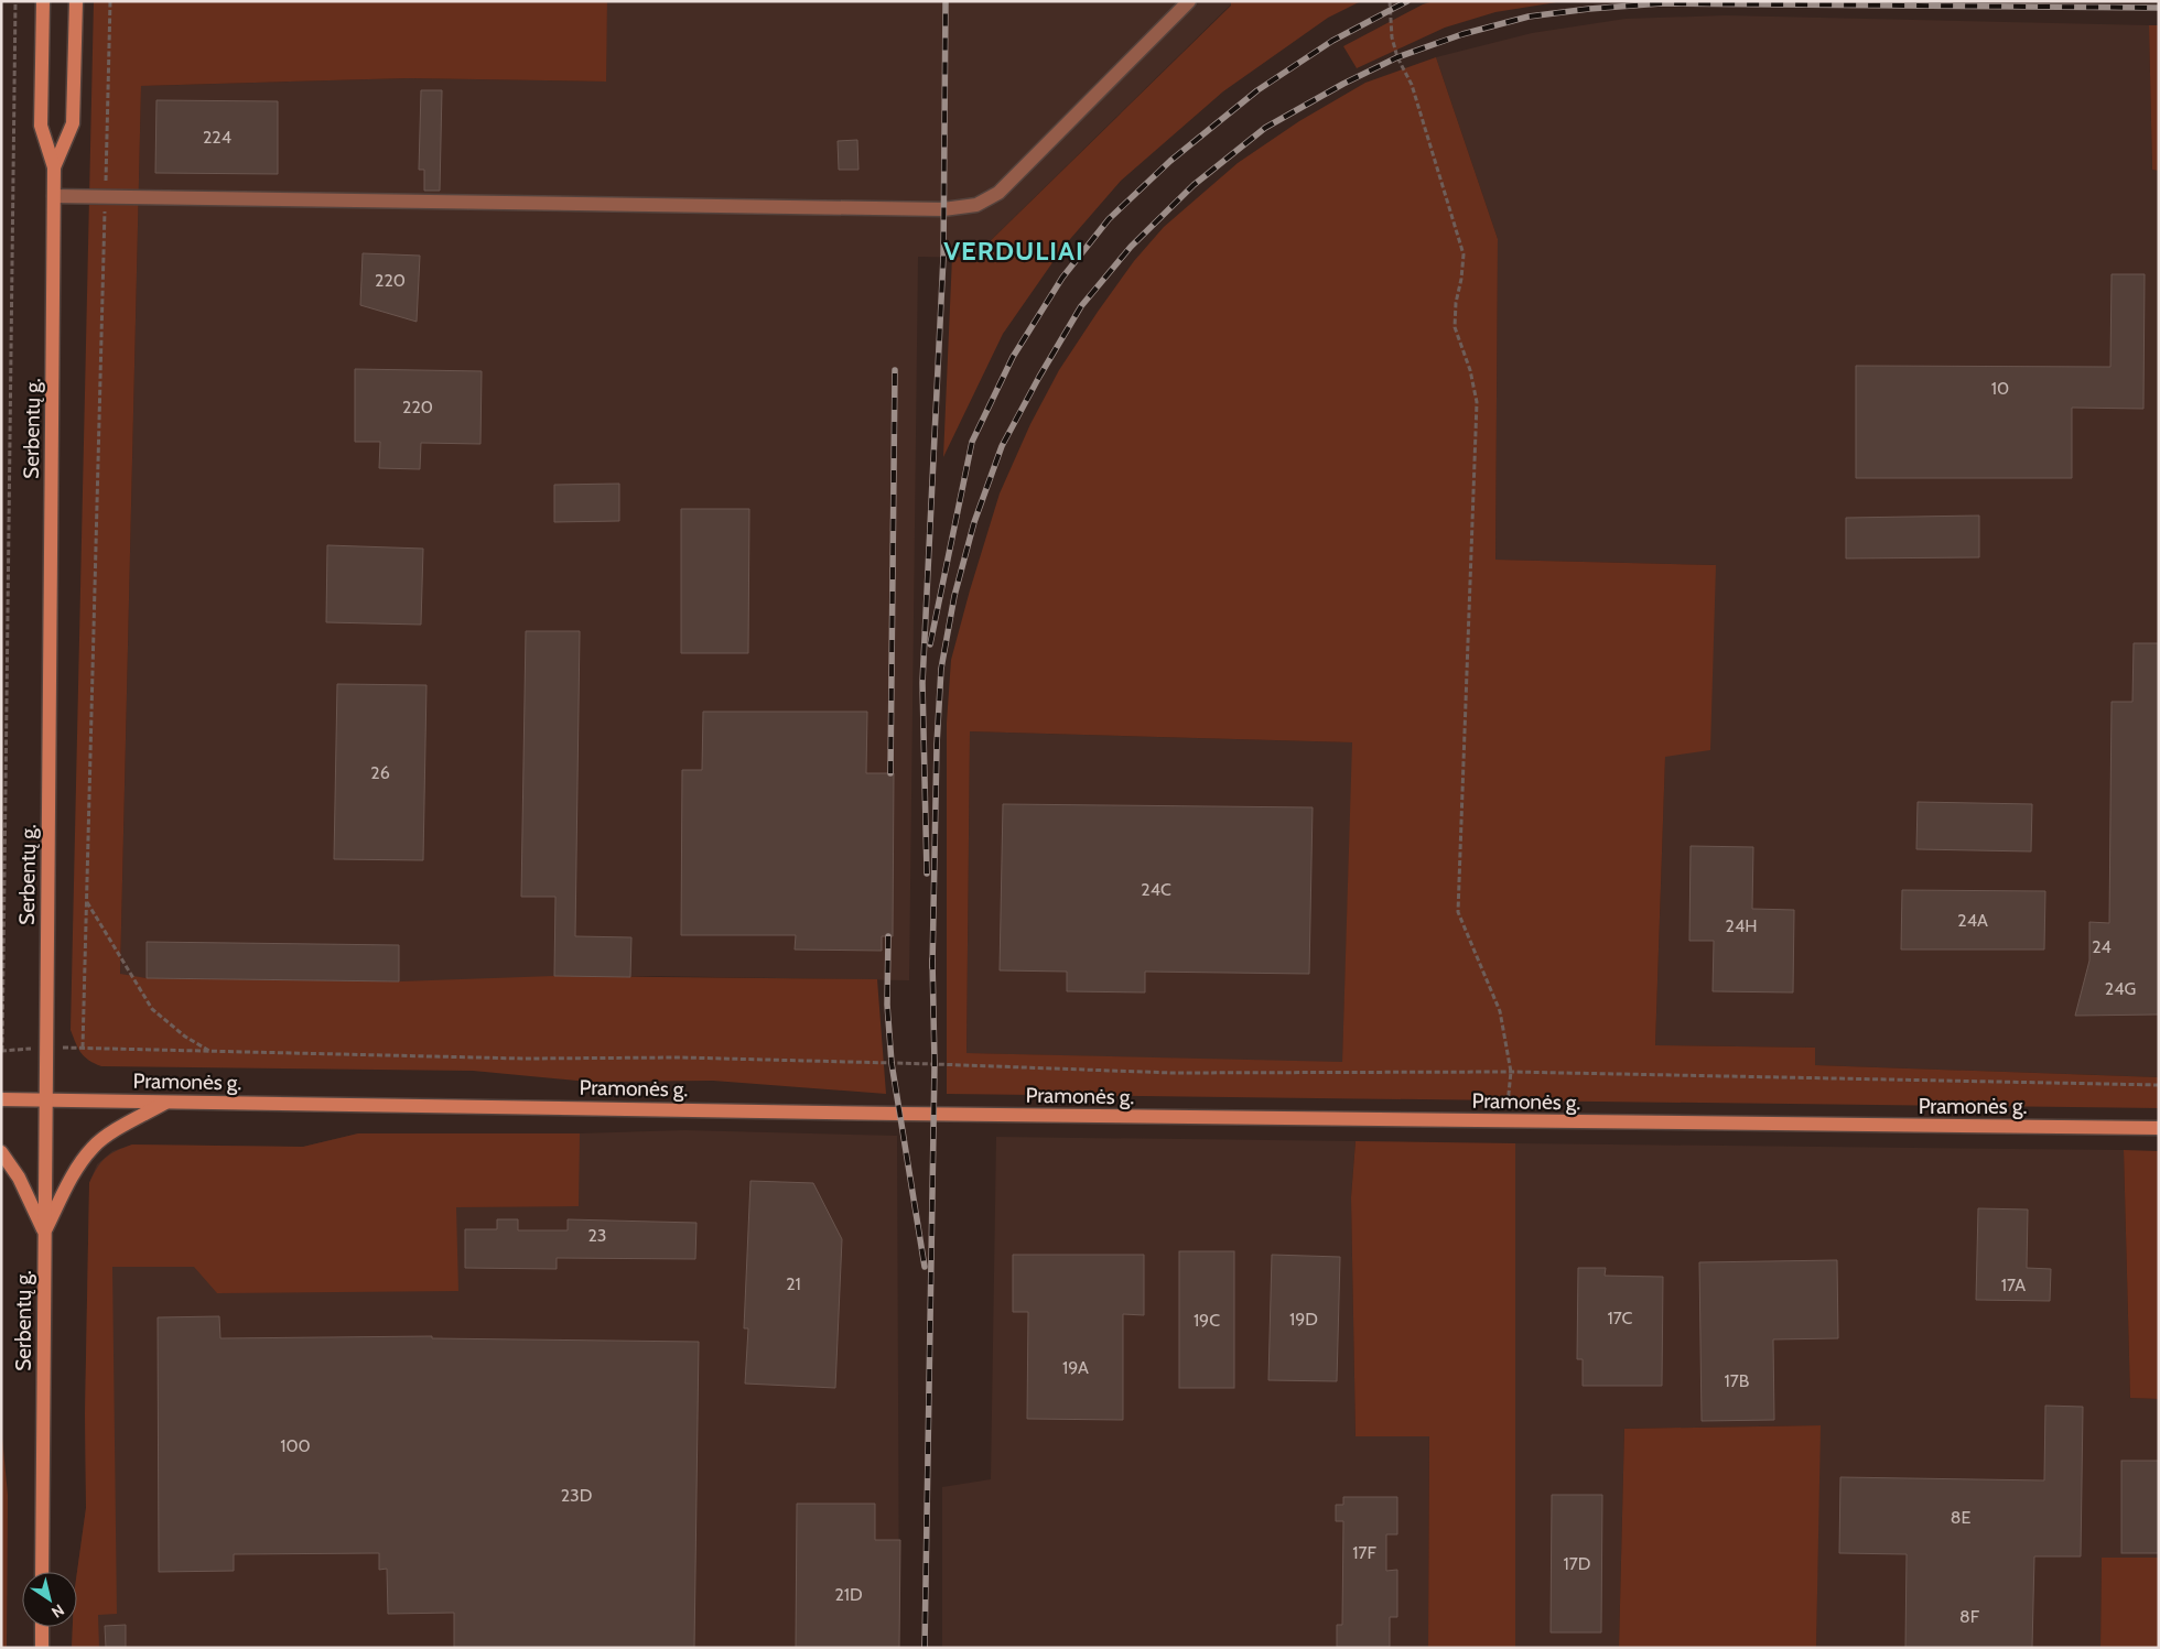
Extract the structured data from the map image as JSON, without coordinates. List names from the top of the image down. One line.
{"streets":{"main road":["Serbentų g.","Pramonės g."]},"crossings":[["Serbentų g.","Pramonės g."]],"districts":["VERDULIAI"],"house_numbers":["224","220","10","220","26","24C","24A","24H","24","24G","23","21","17A","17C","19D","19C","19A","17B","100","23D","8E","17F","17D","21D","8F"],"north":"bottom right"}
